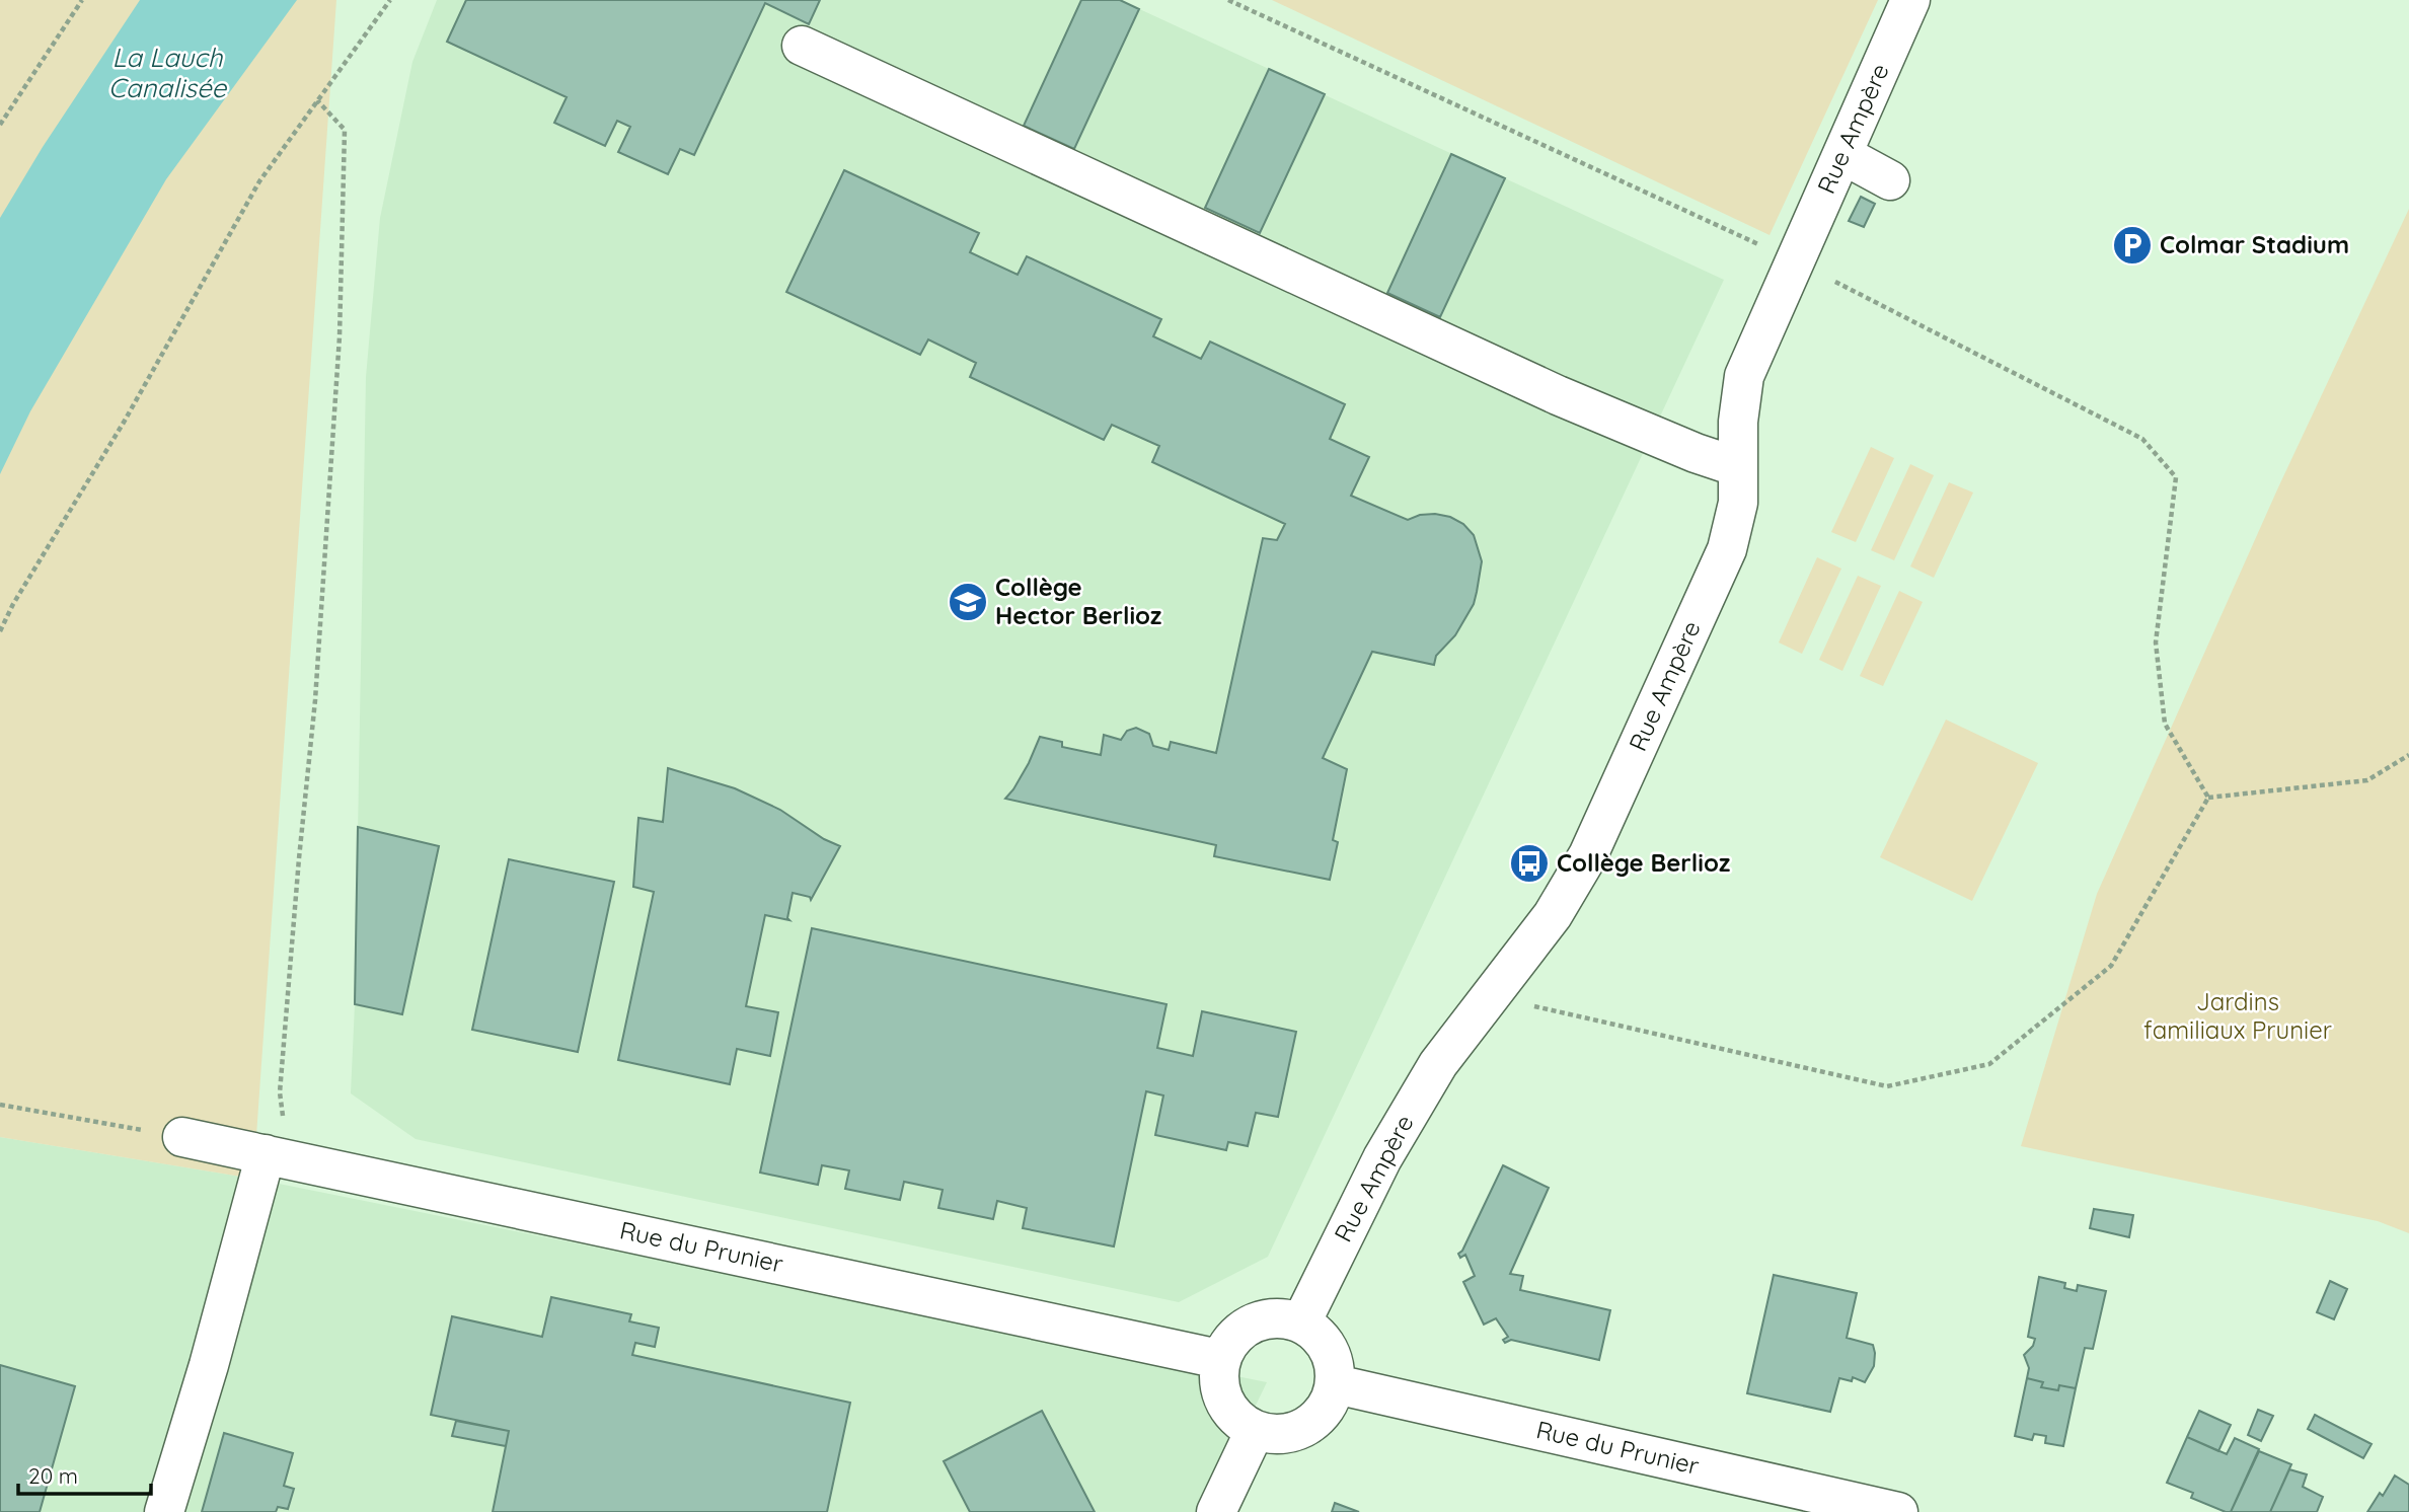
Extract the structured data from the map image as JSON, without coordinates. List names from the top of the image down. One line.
{"streets":{"street":["Rue Ampère","Rue du Prunier"]},"crossings":[["Rue Ampère","Rue du Prunier"]],"water":["La Lauch Canalisée"],"parks":["Jardins familiaux Prunier"],"places":{"parking":["Colmar Stadium"],"school or university":["Collège Hector Berlioz"],"bus stop":["Collège Berlioz"]},"scale_bar":"20 m"}
